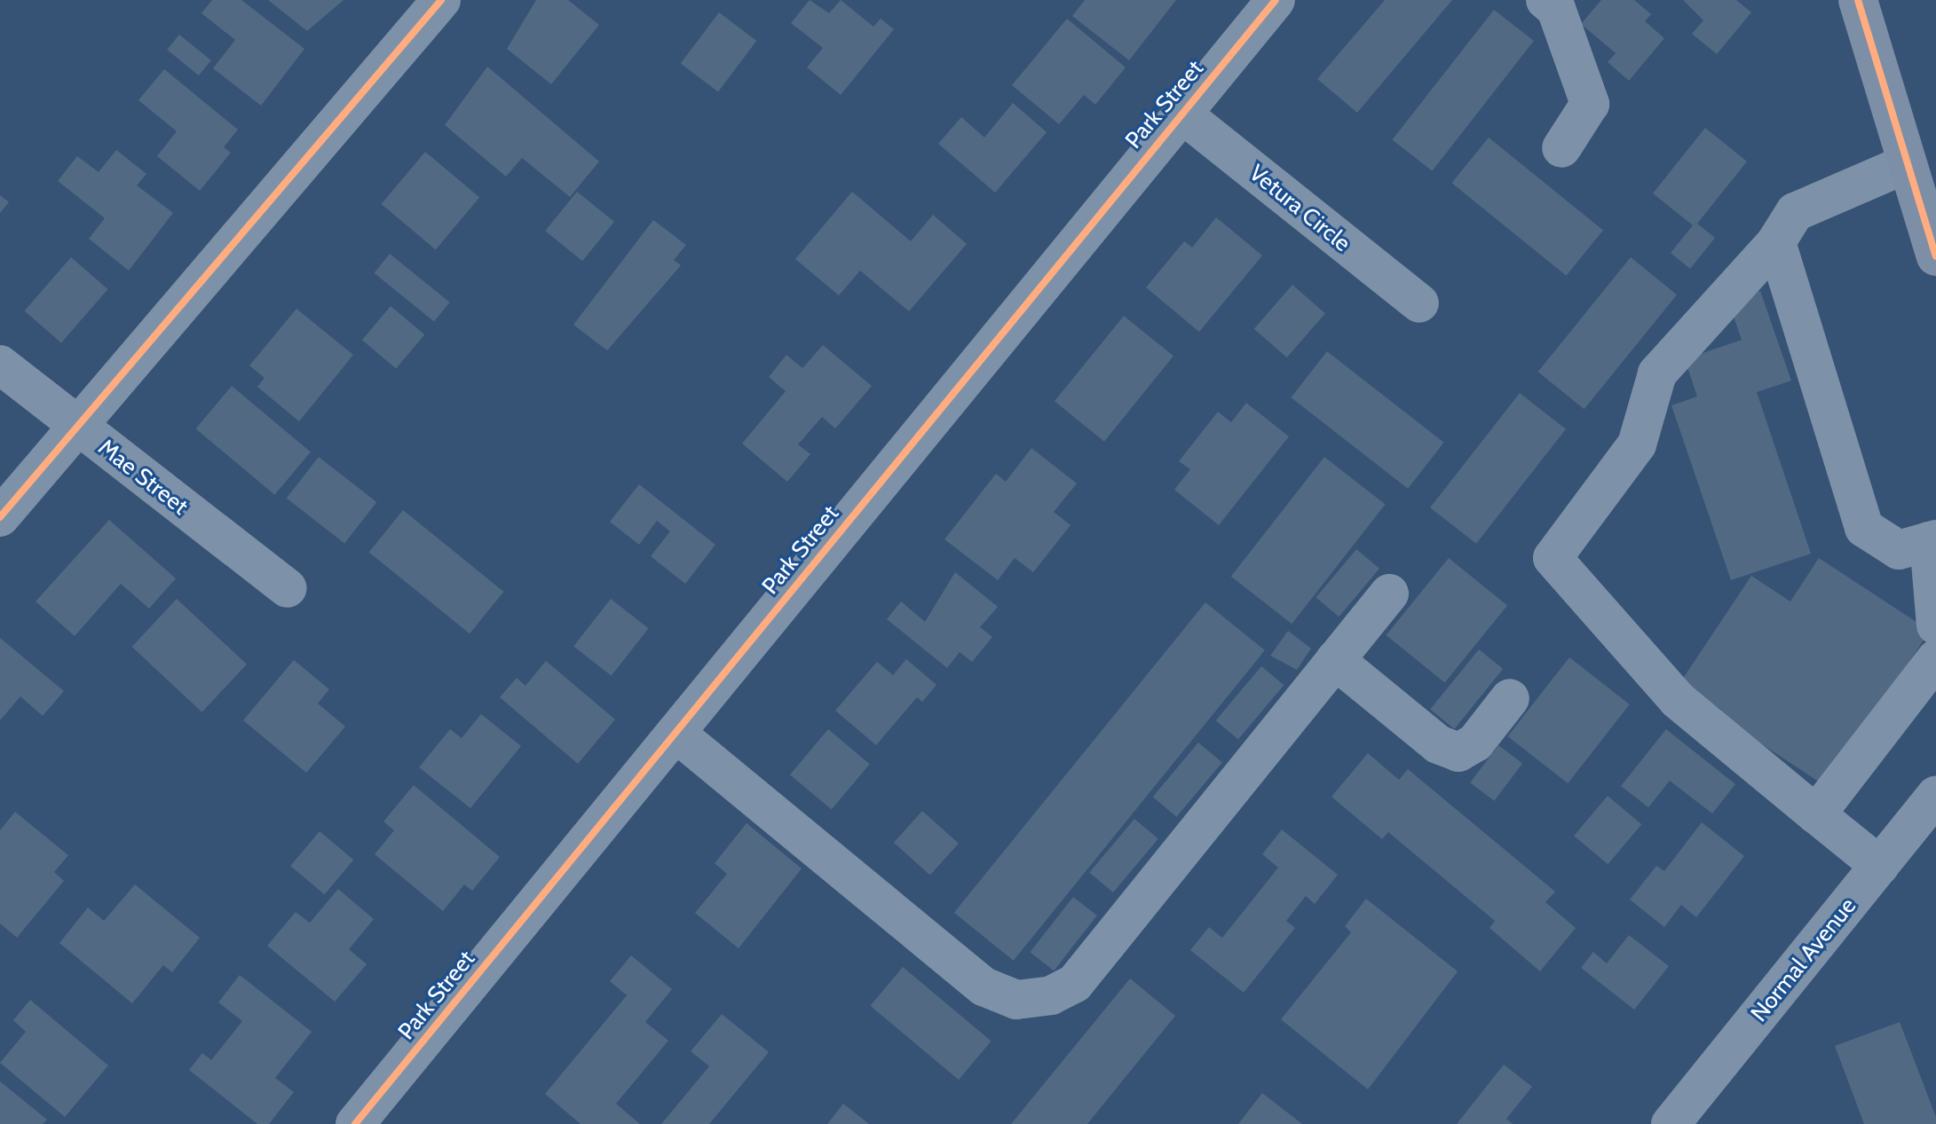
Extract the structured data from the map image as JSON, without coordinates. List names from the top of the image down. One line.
{"streets":{"street":["Park Street","Vetura Circle","Mae Street","Normal Avenue"]},"crossings":[["Park Street","Vetura Circle"]]}
